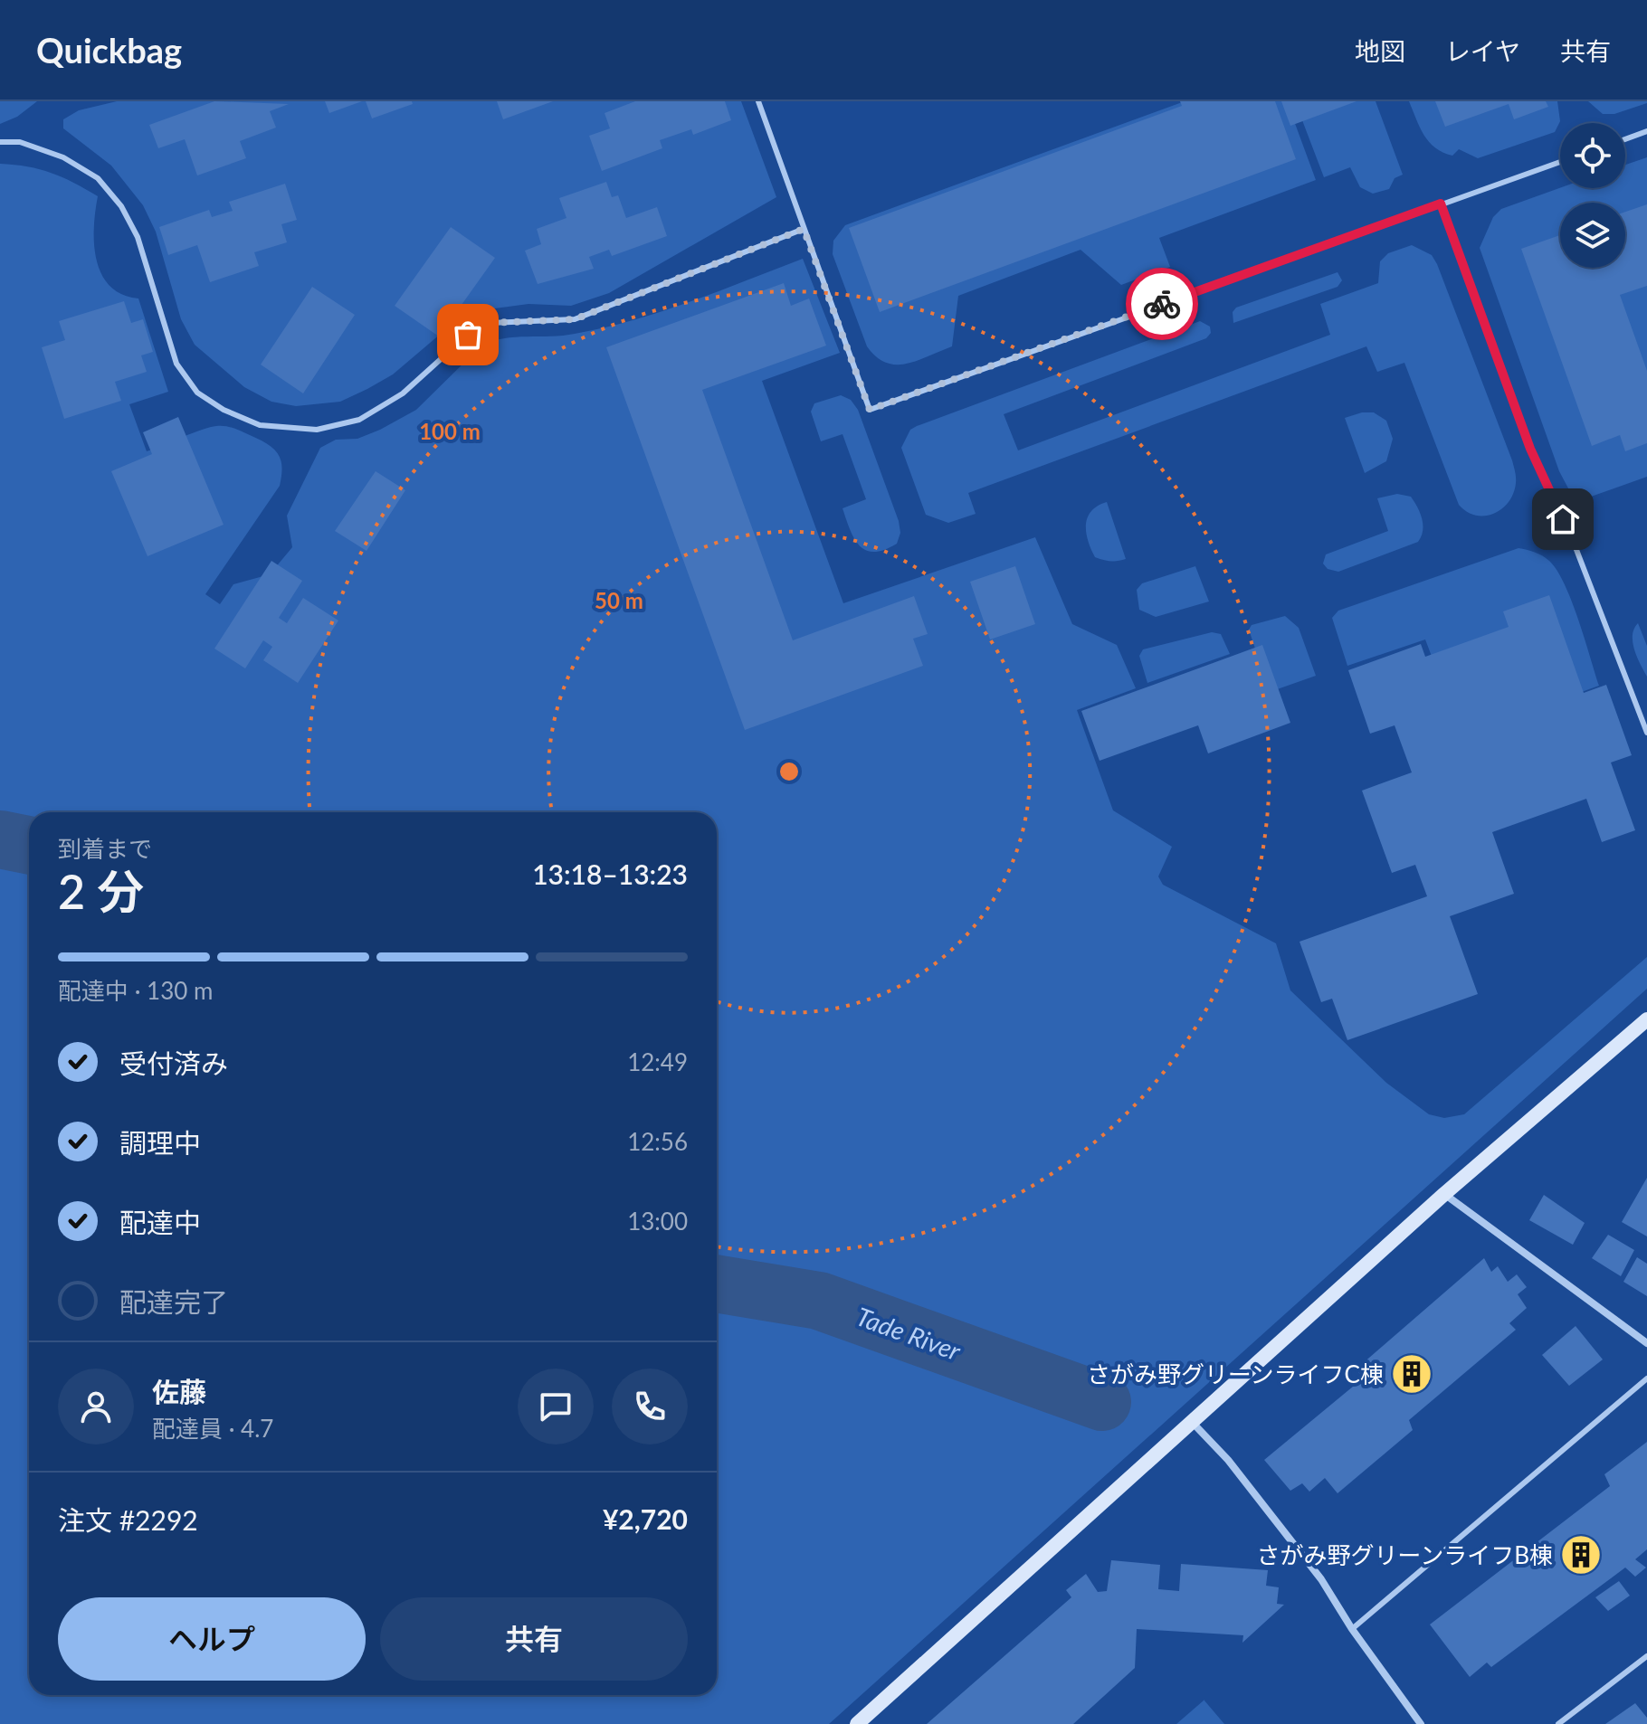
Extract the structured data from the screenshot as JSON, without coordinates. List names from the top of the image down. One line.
{"water":["Tade River"],"places":{"building":["さがみ野グリーンライフC棟","さがみ野グリーンライフB棟"]},"page":{"header":"Quickbag","nav":["地図","レイヤ","共有"],"heading":["2 分","到着まで","13:18–13:23"],"panel":["佐藤","配達員 · 4.7","注文 #2292","¥2,720"],"bar":"配達中 · 130 m","list":[["受付済み","12:49"],["調理中","12:56"],["配達中","13:00"],"配達完了"],"buttons":["ヘルプ","共有"]},"rings":["100 m","50 m"]}
